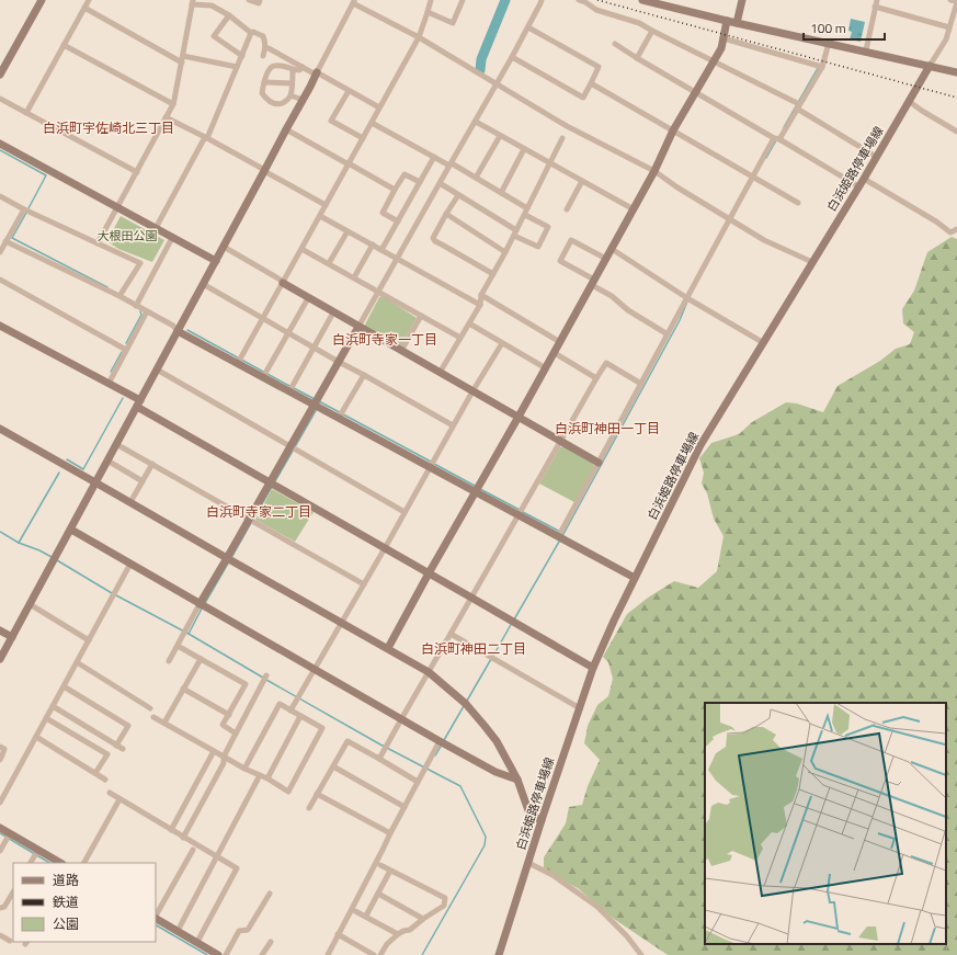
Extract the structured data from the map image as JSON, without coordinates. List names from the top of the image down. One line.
{"streets":{"street":["白浜姫路停車場線"]},"districts":["白浜町宇佐崎北三丁目","白浜町寺家一丁目","白浜町神田一丁目","白浜町寺家二丁目","白浜町神田二丁目"],"parks":["大根田公園"],"legend":["道路","鉄道","公園"],"scale_bar":"100 m"}
